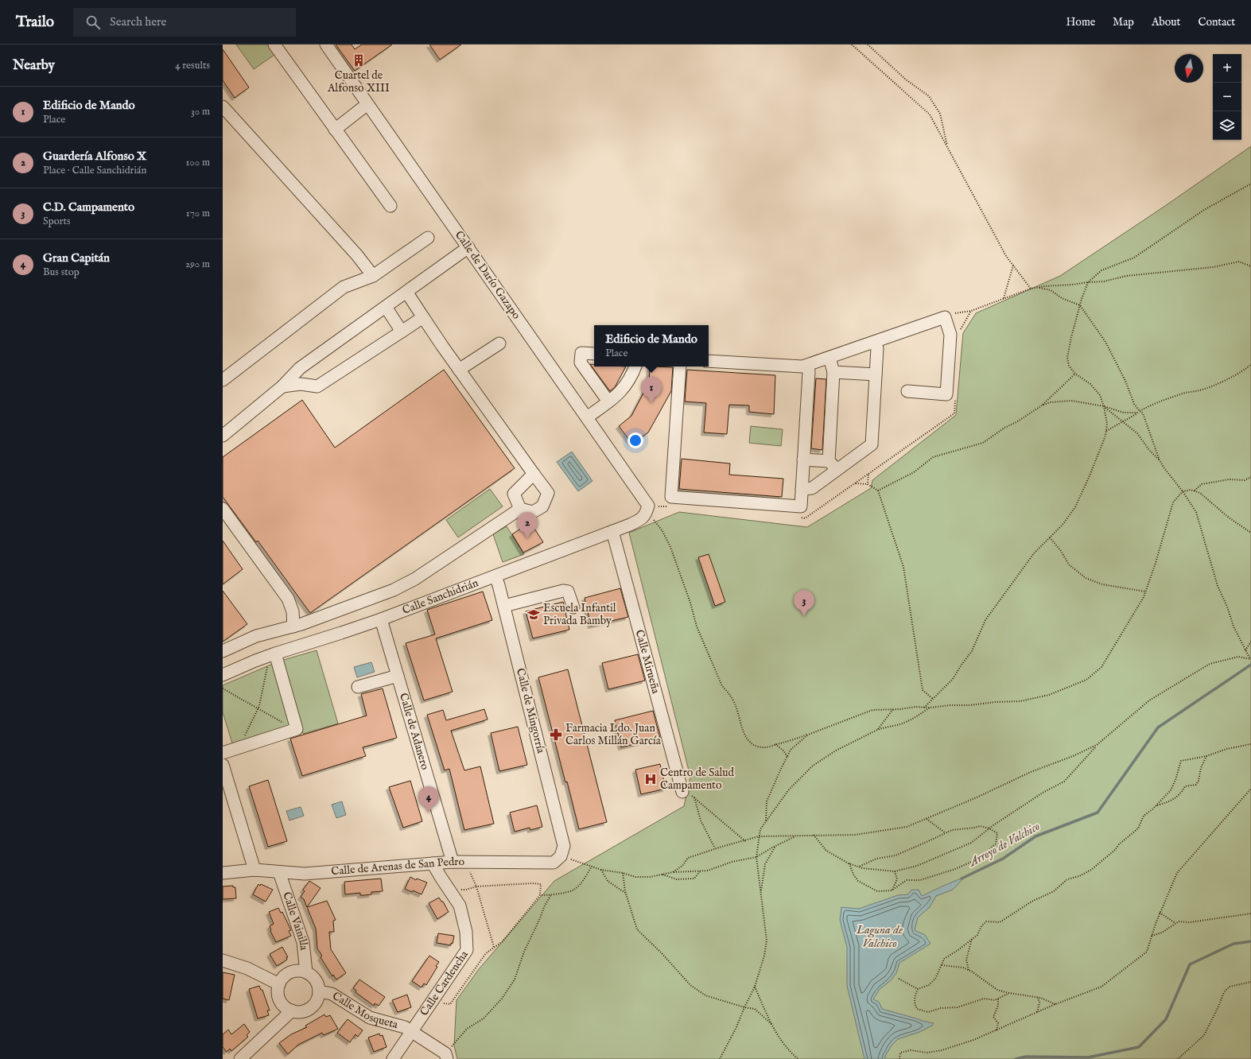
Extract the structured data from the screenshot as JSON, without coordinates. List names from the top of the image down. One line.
{"streets":{"street":["Calle de Darío Gazapo","Calle Sanchidrián","Calle Mirueña","Calle de Mingorría","Calle de Adanero","Calle de Arenas de San Pedro","Calle Vainilla","Calle Cardencha","Calle Mosqueta"]},"crossings":[["Calle de Darío Gazapo","Calle Sanchidrián"],["Calle Sanchidrián","Calle Mirueña"],["Calle Sanchidrián","Calle de Mingorría"],["Calle Sanchidrián","Calle de Adanero"],["Calle de Mingorría","Calle de Arenas de San Pedro"],["Calle de Adanero","Calle de Arenas de San Pedro"],["Calle de Arenas de San Pedro","Calle Vainilla"],["Calle de Arenas de San Pedro","Calle Cardencha"],["Calle Vainilla","Calle Mosqueta"],["Calle Cardencha","Calle Mosqueta"]],"water":["Arroyo de Valchico","Laguna de Valchico"],"places":{"building":["Cuartel de Alfonso XIII"],"school or university":["Escuela Infantil Privada Bamby"],"pharmacy":["Farmacia Ldo. Juan Carlos Millán García"],"hospital":["Centro de Salud Campamento"]},"north":"bottom","page":{"header":"Trailo","search":"Search here","nav":["Home","Map","About","Contact"],"heading":["Nearby","4 results"],"map_buttons":["+","−"],"list":[{"mark":"1","name":"Edificio de Mando","note":"Place","value":"30 m"},{"mark":"2","name":"Guardería Alfonso X","note":"Place · Calle Sanchidrián","value":"100 m"},{"mark":"3","name":"C.D. Campamento","note":"Sports","value":"170 m"},{"mark":"4","name":"Gran Capitán","note":"Bus stop","value":"290 m"}],"popup":["Edificio de Mando","Place"],"pins":["1","2","3","4"]}}
